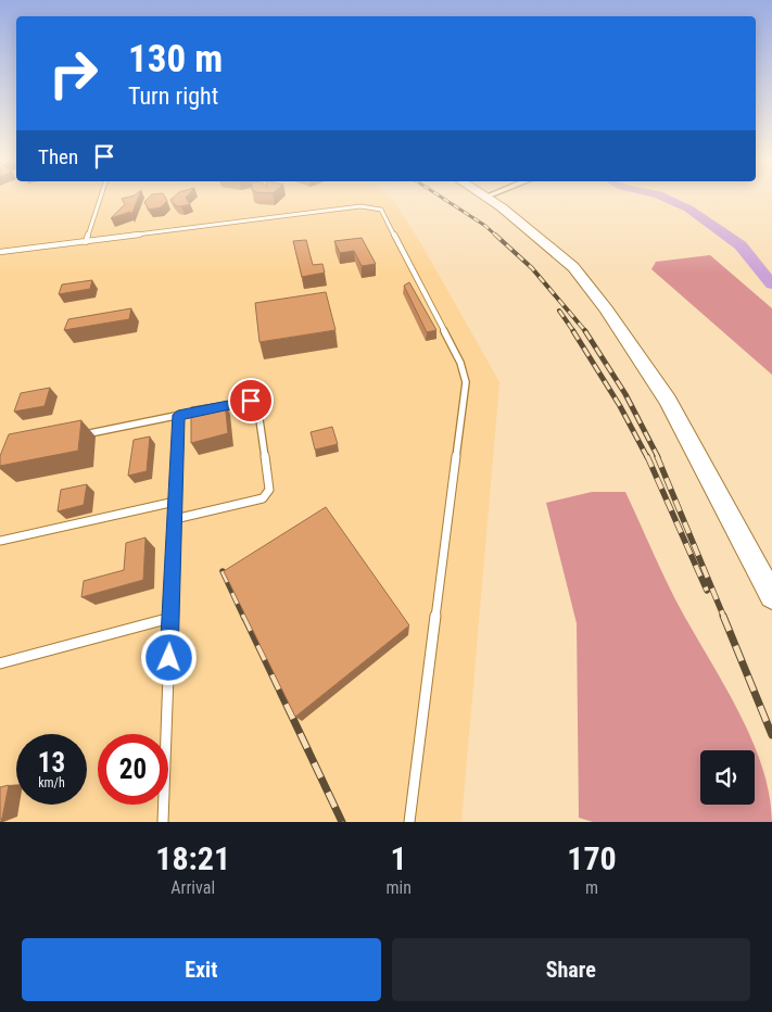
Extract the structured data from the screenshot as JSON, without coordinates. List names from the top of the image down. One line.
{"page":{"turn":["130 m","Turn right"],"then":"Then","speed":"13 km/h","limit":"20","eta":["18:21","Arrival","1","min","170","m"],"buttons":["Exit","Share"]}}
